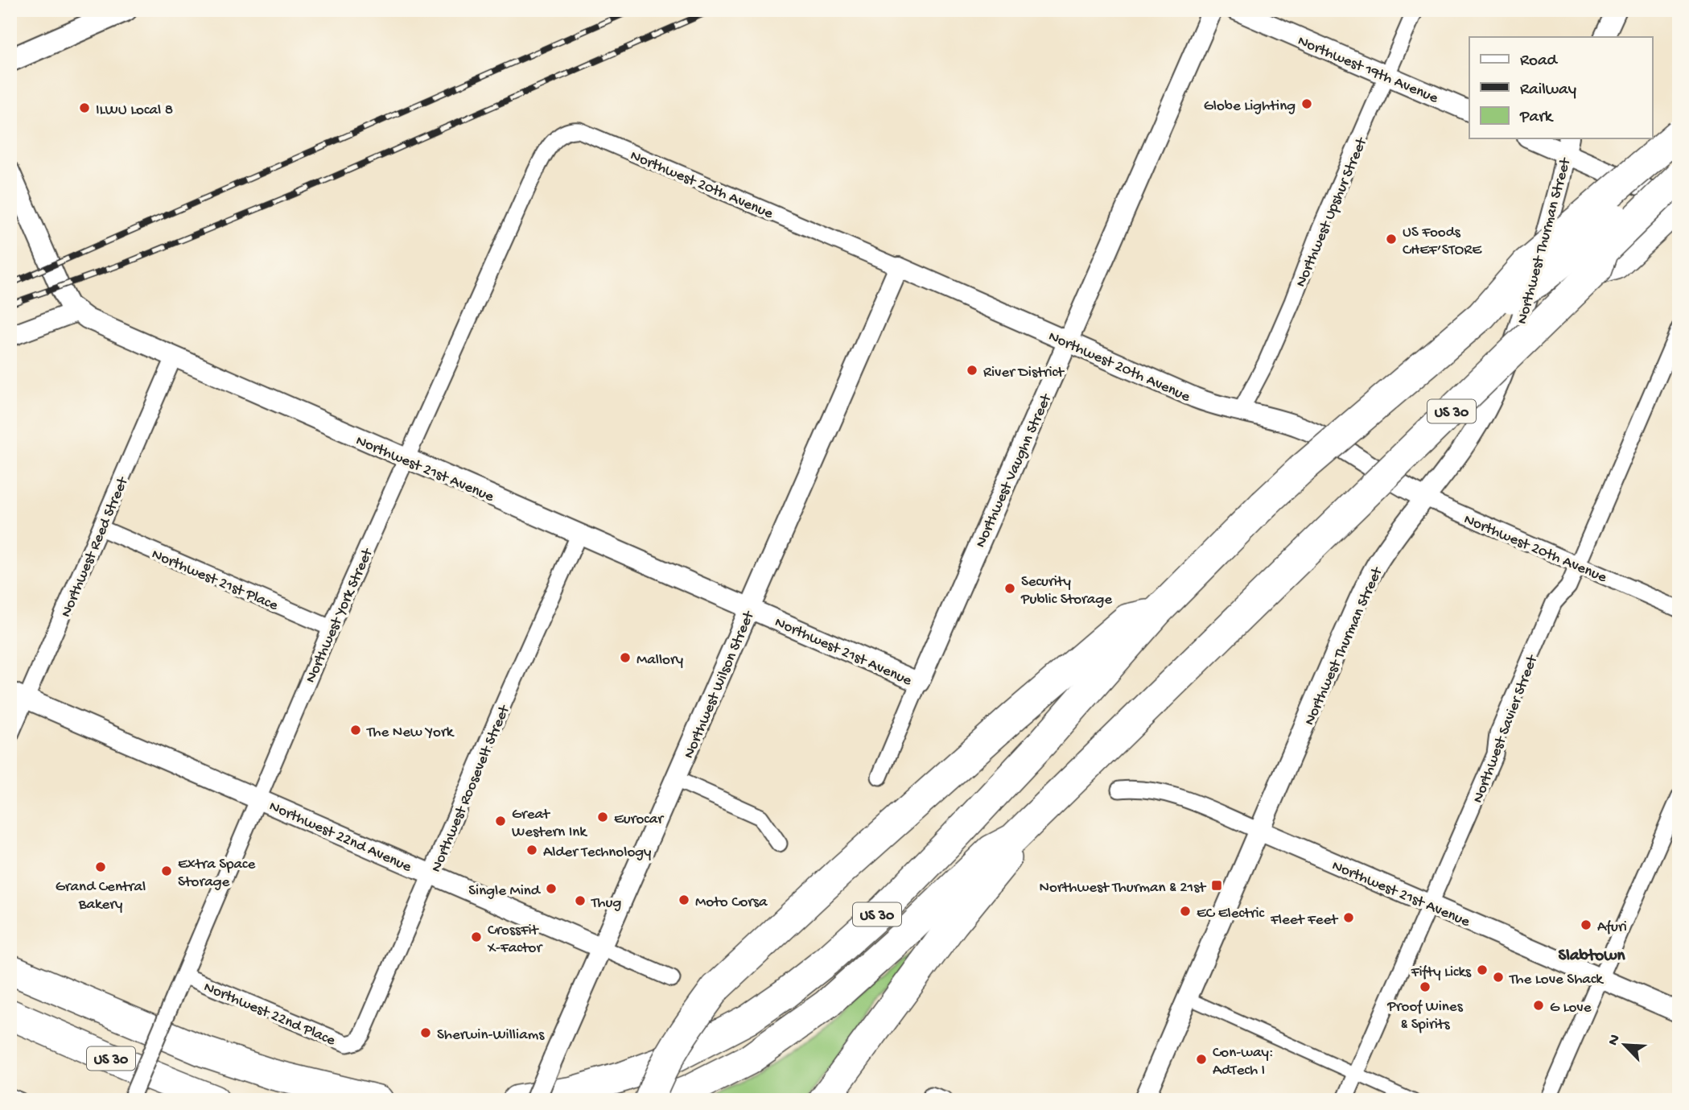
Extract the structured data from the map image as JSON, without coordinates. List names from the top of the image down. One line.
{"streets":{"highway":["US 30"],"street":["Northwest 19th Avenue","Northwest 20th Avenue","Northwest Upshur Street","Northwest Thurman Street","Northwest 21st Avenue","Northwest Vaughn Street","Northwest Reed Street","Northwest 21st Place","Northwest York Street","Northwest Wilson Street","Northwest Savier Street","Northwest Roosevelt Street","Northwest 22nd Avenue","Northwest 22nd Place"]},"crossings":[["Northwest 19th Avenue","Northwest Upshur Street"],["Northwest 20th Avenue","Northwest Upshur Street"],["Northwest 20th Avenue","Northwest Thurman Street"],["Northwest 20th Avenue","Northwest Vaughn Street"],["Northwest 20th Avenue","Northwest York Street"],["Northwest 20th Avenue","Northwest Wilson Street"],["Northwest 20th Avenue","Northwest Savier Street"],["Northwest Thurman Street","Northwest 21st Avenue"],["Northwest 21st Avenue","Northwest Vaughn Street"],["Northwest 21st Avenue","Northwest Reed Street"],["Northwest 21st Avenue","Northwest York Street"],["Northwest 21st Avenue","Northwest Wilson Street"],["Northwest 21st Avenue","Northwest Savier Street"],["Northwest 21st Avenue","Northwest Roosevelt Street"],["Northwest Reed Street","Northwest 21st Place"],["Northwest Reed Street","Northwest 22nd Avenue"],["Northwest 21st Place","Northwest York Street"],["Northwest York Street","Northwest 22nd Avenue"],["Northwest York Street","Northwest 22nd Place"],["Northwest Wilson Street","Northwest 22nd Avenue"],["Northwest Roosevelt Street","Northwest 22nd Avenue"],["Northwest Roosevelt Street","Northwest 22nd Place"]],"districts":["Slabtown"],"places":{"other":["Globe Lighting","ILWU Local 8","US Foods CHEF’STORE","River District","Security Public Storage","Mallory","The New York","Eurocar","Great Western Ink","Alder Technology","Grand Central Bakery","Extra Space Storage","Single Mind","Moto Corsa","Thug","EC Electric","Fleet Feet","Afuri","CrossFit X-Factor","Fifty Licks","The Love Shack","Proof Wines & Spirits","G Love","Sherwin-Williams","Con-way: AdTech I"],"transit":["Northwest Thurman & 21st"]},"legend":["Road","Railway","Park"],"north":"top left"}
